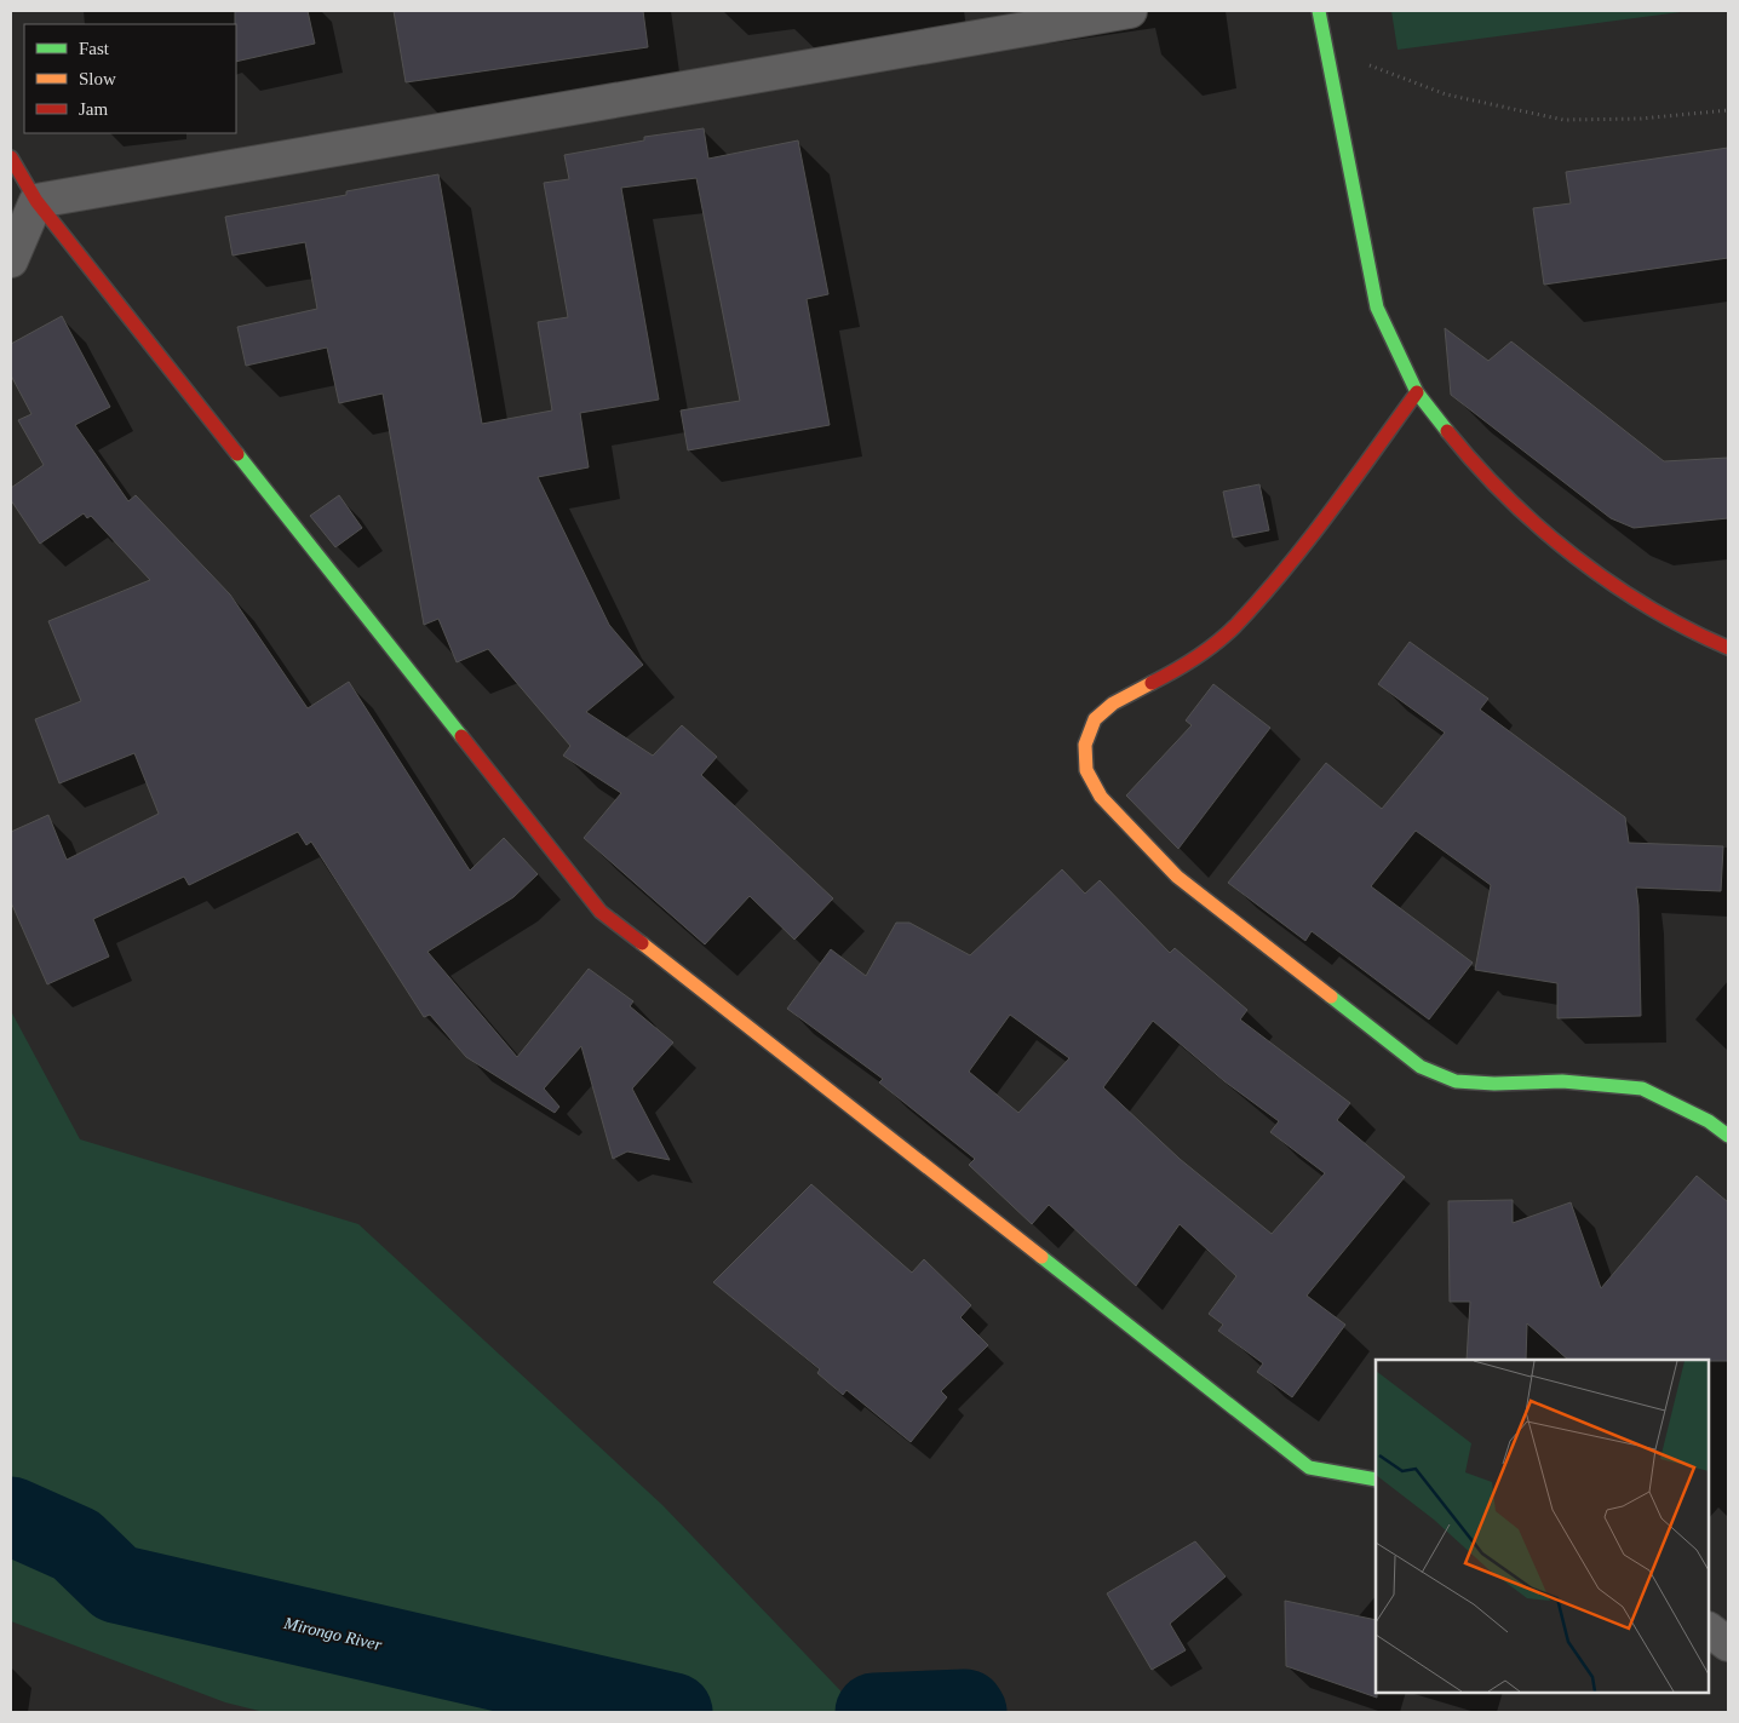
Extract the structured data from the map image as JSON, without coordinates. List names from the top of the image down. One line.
{"water":["Mirongo River"],"legend":["Fast","Slow","Jam"]}
